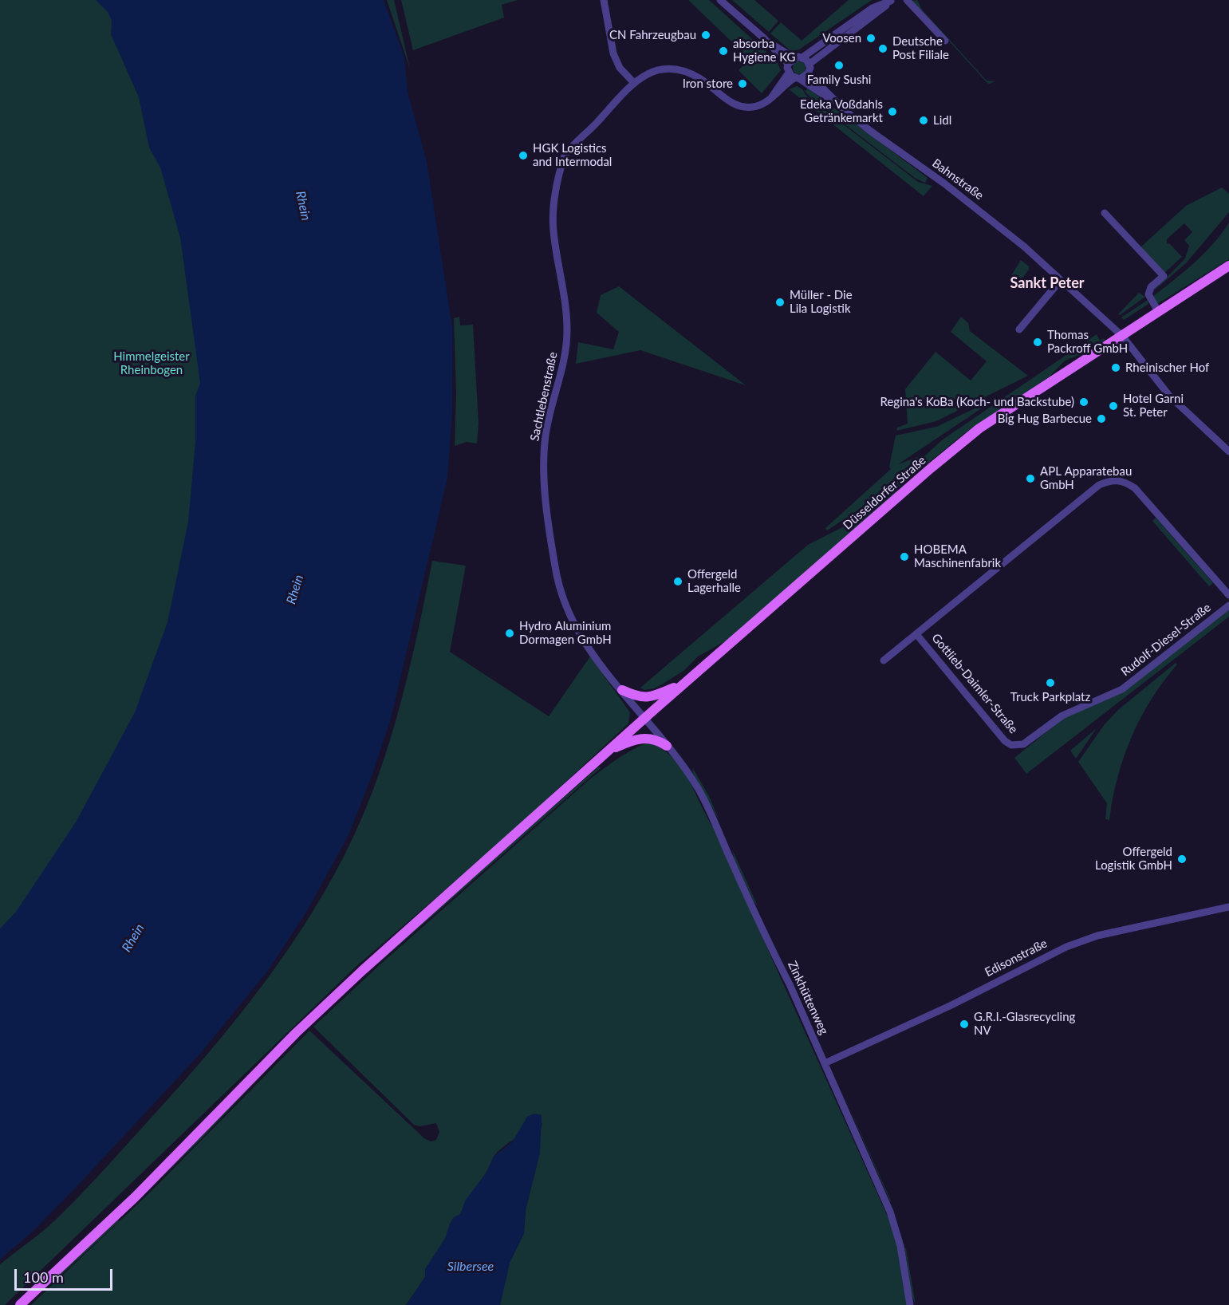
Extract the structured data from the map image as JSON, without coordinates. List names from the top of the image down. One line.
{"streets":{"main road":["Düsseldorfer Straße"],"street":["Bahnstraße","Sachtlebenstraße","Rudolf-Diesel-Straße","Gottlieb-Daimler-Straße","Edisonstraße","Zinkhüttenweg"]},"crossings":[["Bahnstraße","Sachtlebenstraße"],["Bahnstraße","Düsseldorfer Straße"],["Sachtlebenstraße","Düsseldorfer Straße"],["Sachtlebenstraße","Zinkhüttenweg"],["Düsseldorfer Straße","Zinkhüttenweg"],["Rudolf-Diesel-Straße","Gottlieb-Daimler-Straße"],["Edisonstraße","Zinkhüttenweg"]],"districts":["Sankt Peter"],"water":["Rhein","Silbersee"],"parks":["Himmelgeister Rheinbogen"],"places":["CN Fahrzeugbau","Voosen","Deutsche Post Filiale","absorba Hygiene KG","Family Sushi","Iron store","Edeka Voßdahls Getränkemarkt","Lidl","HGK Logistics and Intermodal","Müller - Die Lila Logistik","Thomas Packroff GmbH","Rheinischer Hof","Regina's KoBa (Koch- und Backstube)","Hotel Garni St. Peter","Big Hug Barbecue","APL Apparatebau GmbH","HOBEMA Maschinenfabrik","Offergeld Lagerhalle","Hydro Aluminium Dormagen GmbH","Truck Parkplatz","Offergeld Logistik GmbH","G.R.I.-Glasrecycling NV"],"scale_bar":"100 m"}
